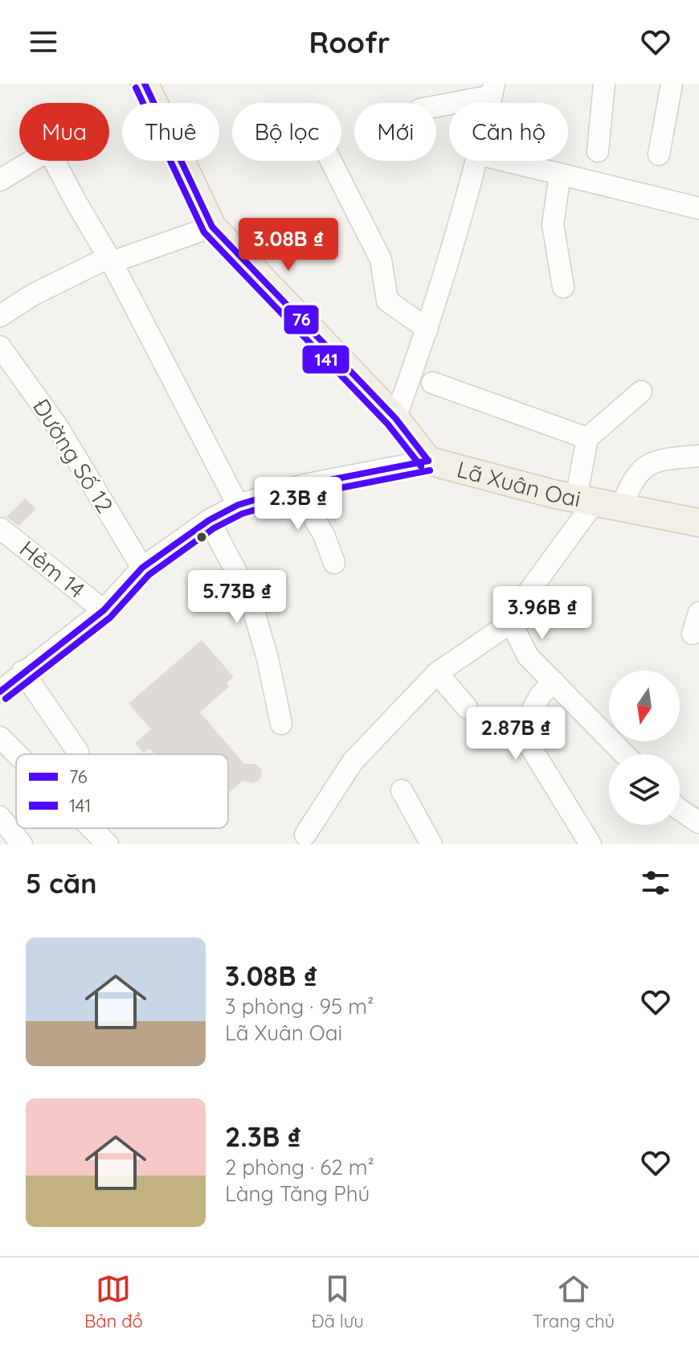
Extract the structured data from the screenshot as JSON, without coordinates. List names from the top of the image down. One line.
{"streets":{"main road":["Lã Xuân Oai"],"street":["Đường Số 12","Hẻm 14"]},"lines":["transit line 76","transit line 141"],"legend":["76","141"],"north":"bottom","page":{"header":"Roofr","chip":["Mua","Thuê","Bộ lọc","Mới","Căn hộ"],"price":["3.08B ₫","2.3B ₫","5.73B ₫","3.96B ₫","2.87B ₫"],"heading":"5 căn","list":[{"name":"3.08B ₫","note":"3 phòng · 95 m² · Lã Xuân Oai"},{"name":"2.3B ₫","note":"2 phòng · 62 m² · Làng Tăng Phú"}],"tabs":["Bản đồ","Đã lưu","Trang chủ"]}}
